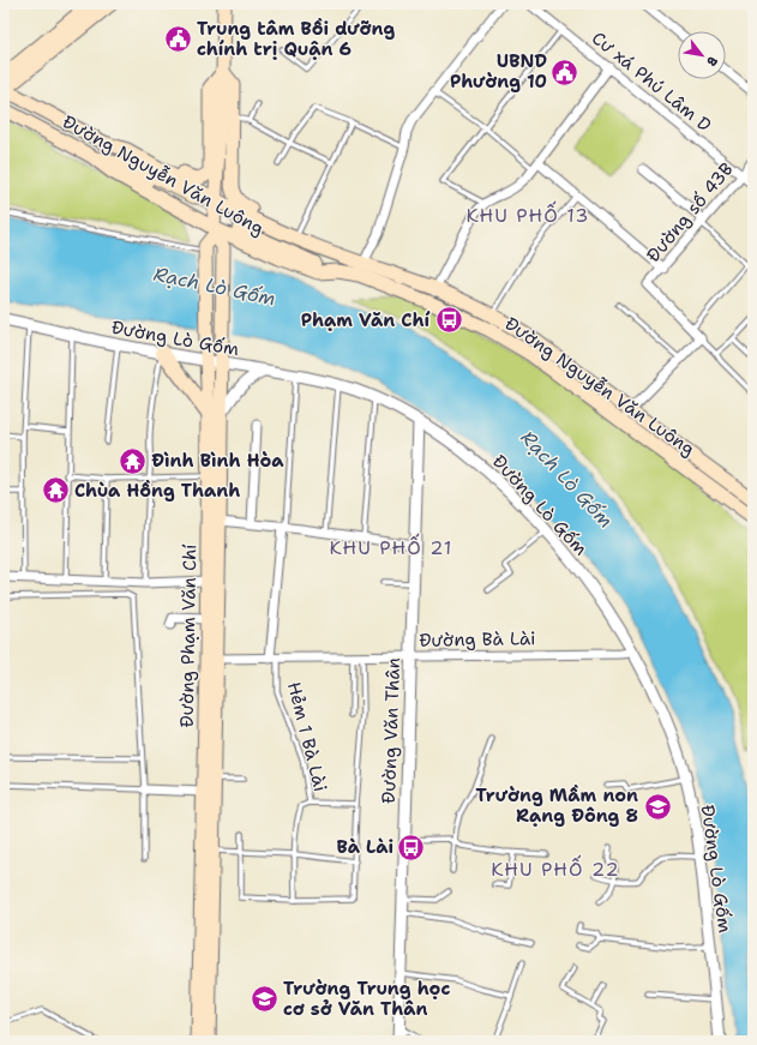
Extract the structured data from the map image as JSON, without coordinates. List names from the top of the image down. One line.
{"streets":{"main road":["Đường Nguyễn Văn Luông","Đường Phạm Văn Chí"],"street":["Cư xá Phú Lâm D","Đường số 43B","Đường Lò Gốm","Đường Bà Lài","Đường Văn Thân"],"lane":["Hẻm 1 Bà Lài"]},"crossings":[["Cư xá Phú Lâm D","Đường số 43B"],["Đường Nguyễn Văn Luông","Đường Phạm Văn Chí"],["Đường Lò Gốm","Đường Phạm Văn Chí"],["Đường Lò Gốm","Đường Bà Lài"],["Đường Lò Gốm","Đường Văn Thân"],["Đường Phạm Văn Chí","Đường Bà Lài"],["Đường Bà Lài","Đường Văn Thân"],["Đường Bà Lài","Hẻm 1 Bà Lài"]],"districts":["KHU PHỐ 13","KHU PHỐ 21","KHU PHỐ 22"],"water":["Rạch Lò Gốm"],"places":{"public building":["Trung tâm Bồi dưỡng chính trị Quận 6","UBND Phường 10"],"bus stop":["Phạm Văn Chí","Bà Lài"],"temple":["Đình Bình Hòa","Chùa Hồng Thanh"],"school or university":["Trường Mầm non Rạng Đông 8","Trường Trung học cơ sở Văn Thân"]},"north":"bottom right"}
